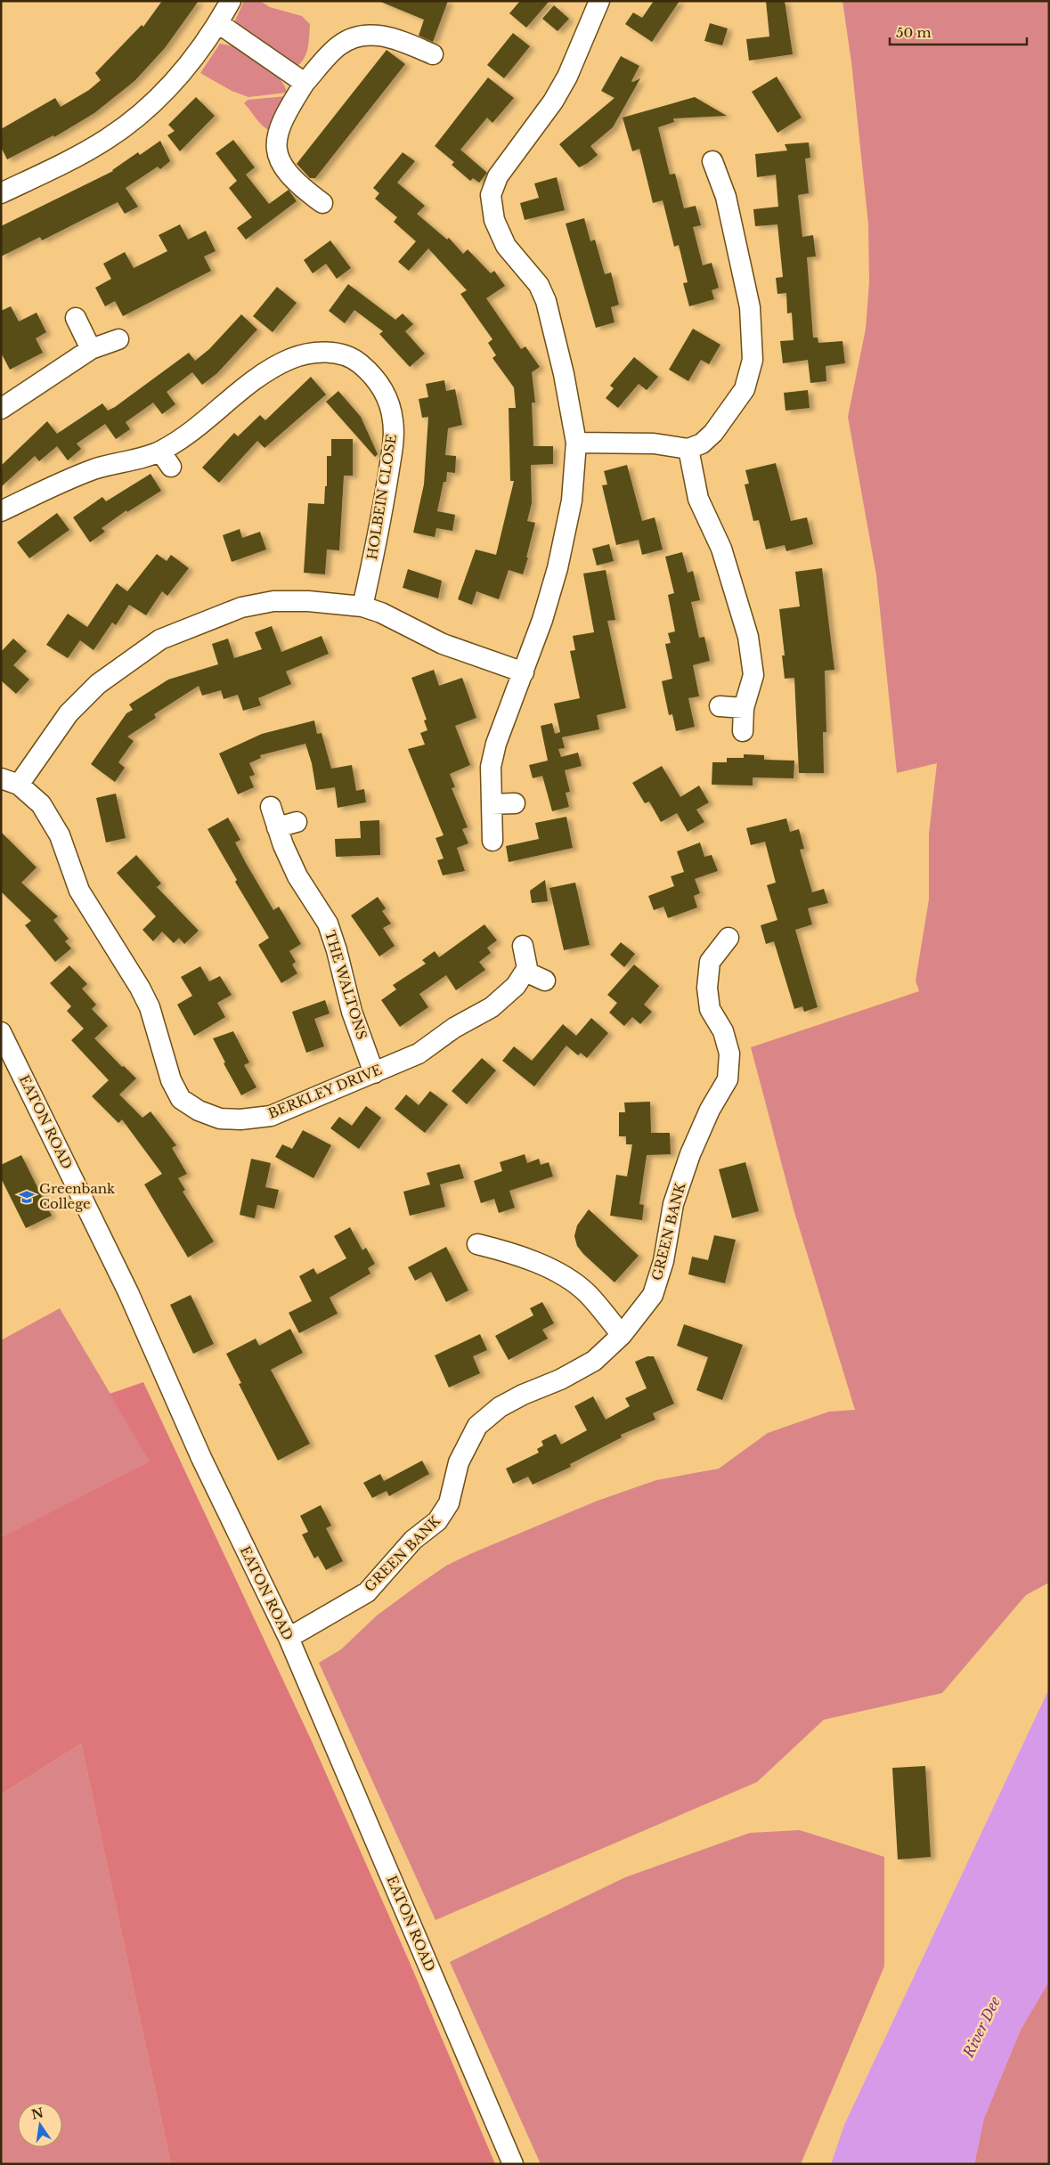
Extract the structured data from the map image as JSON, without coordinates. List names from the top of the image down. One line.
{"streets":{"street":["HOLBEIN CLOSE","THE WALTONS","BERKLEY DRIVE","EATON ROAD","GREEN BANK"]},"crossings":[["THE WALTONS","BERKLEY DRIVE"],["EATON ROAD","GREEN BANK"]],"water":["River Dee"],"places":{"school or university":["Greenbank College"]},"scale_bar":"50 m","north":"top"}
